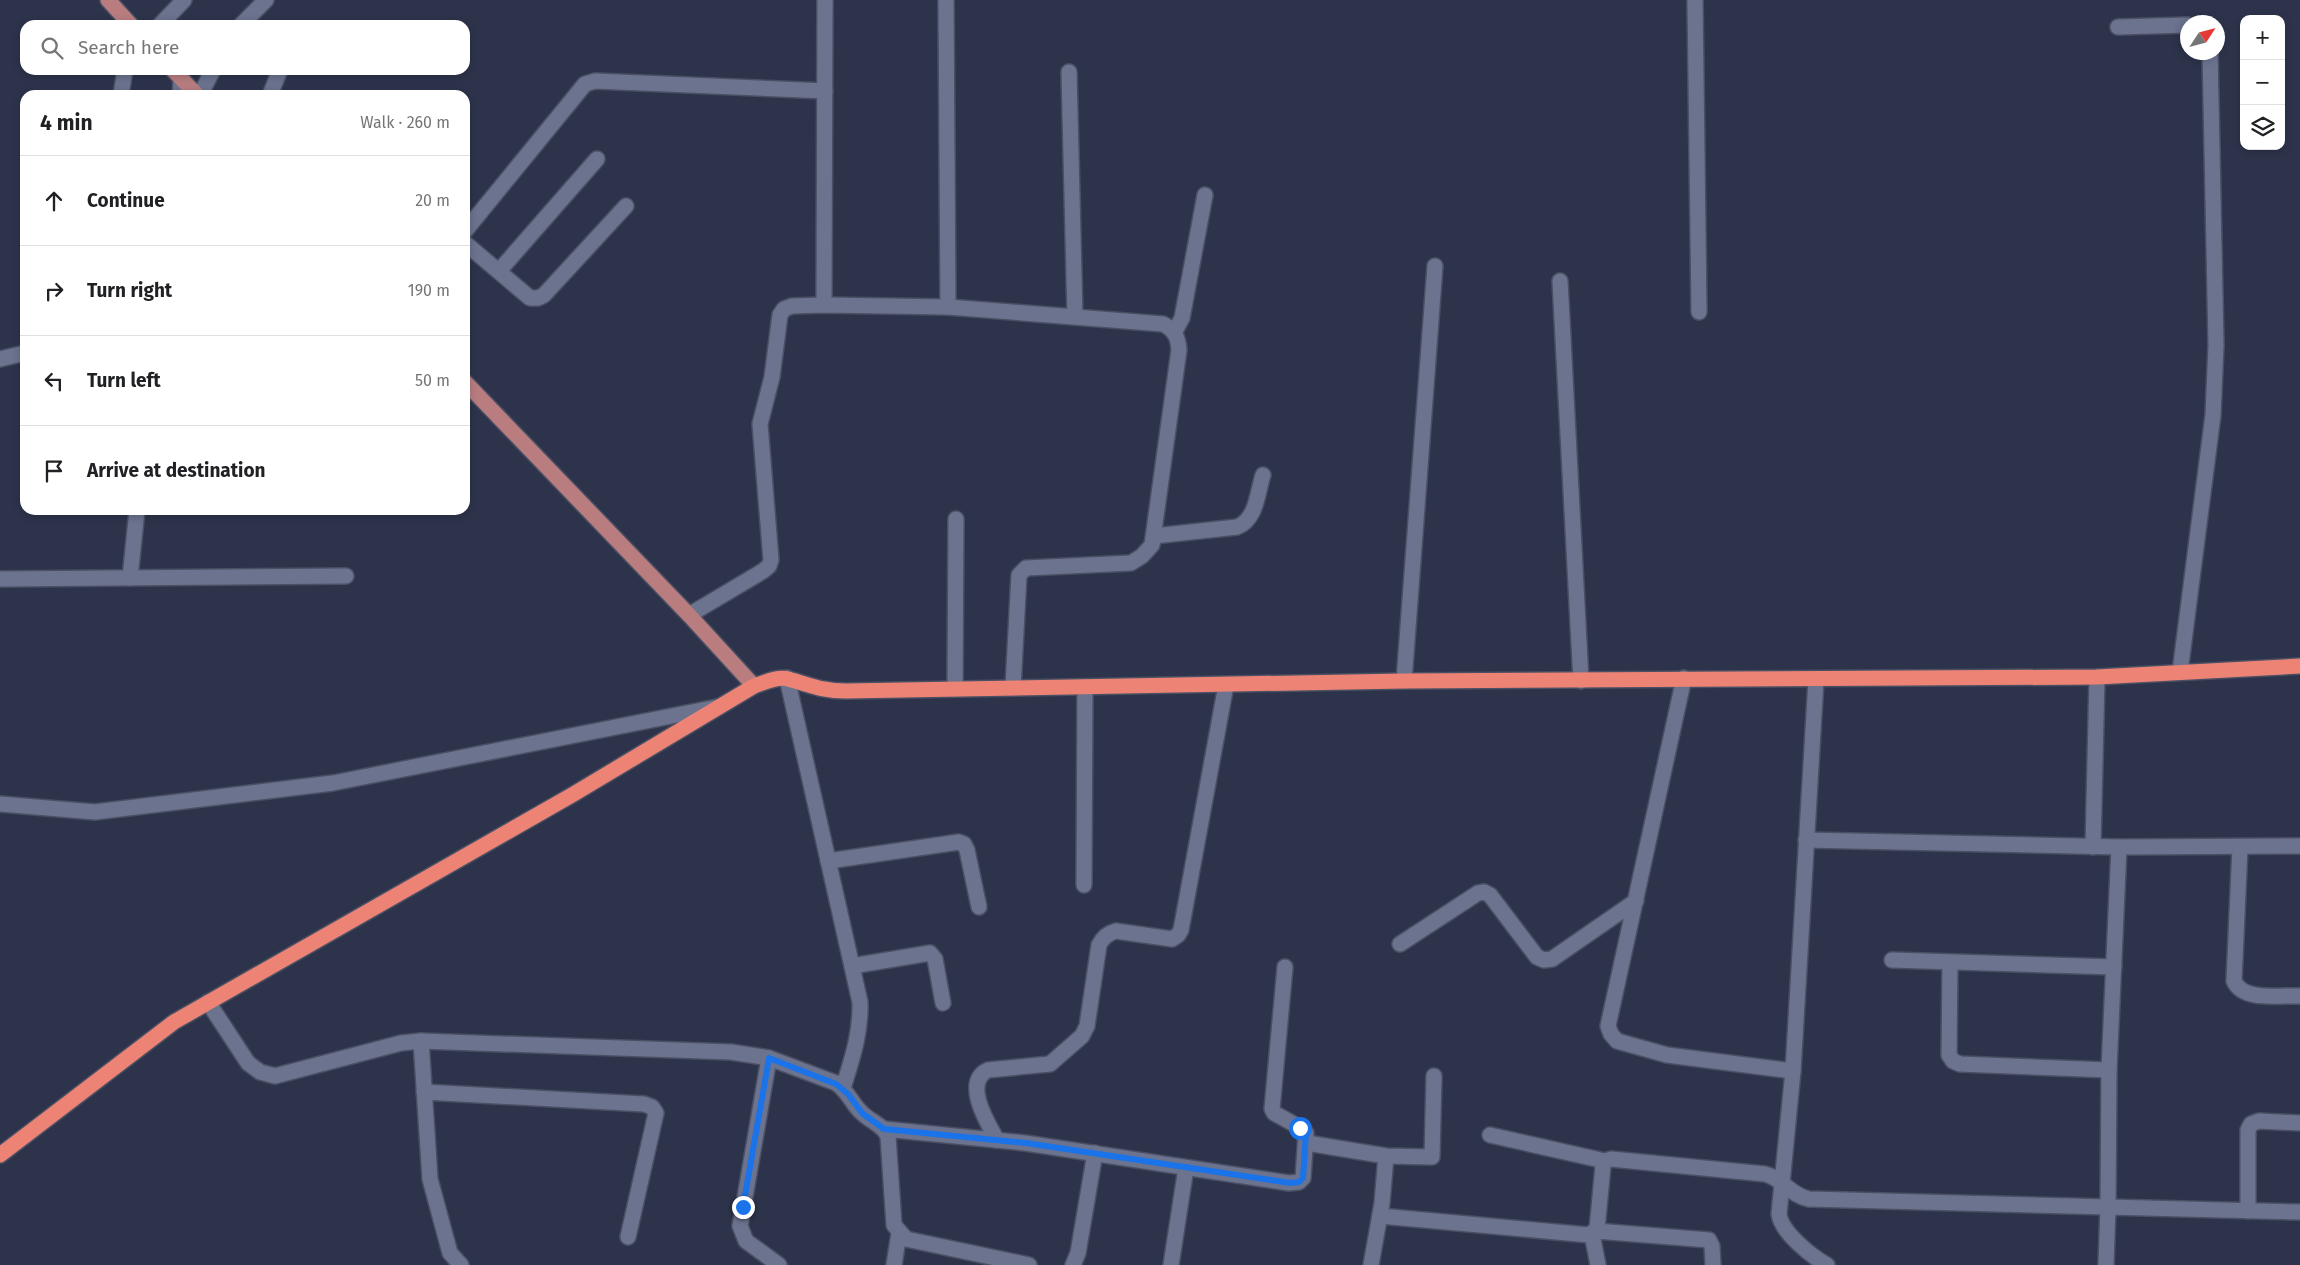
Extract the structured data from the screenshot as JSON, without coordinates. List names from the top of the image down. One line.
{"north":"top right","page":{"map_buttons":["+","−"],"search":"Search here","heading":["4 min","Walk · 260 m"],"list":[["Continue","20 m"],["Turn right","190 m"],["Turn left","50 m"],"Arrive at destination"]}}
